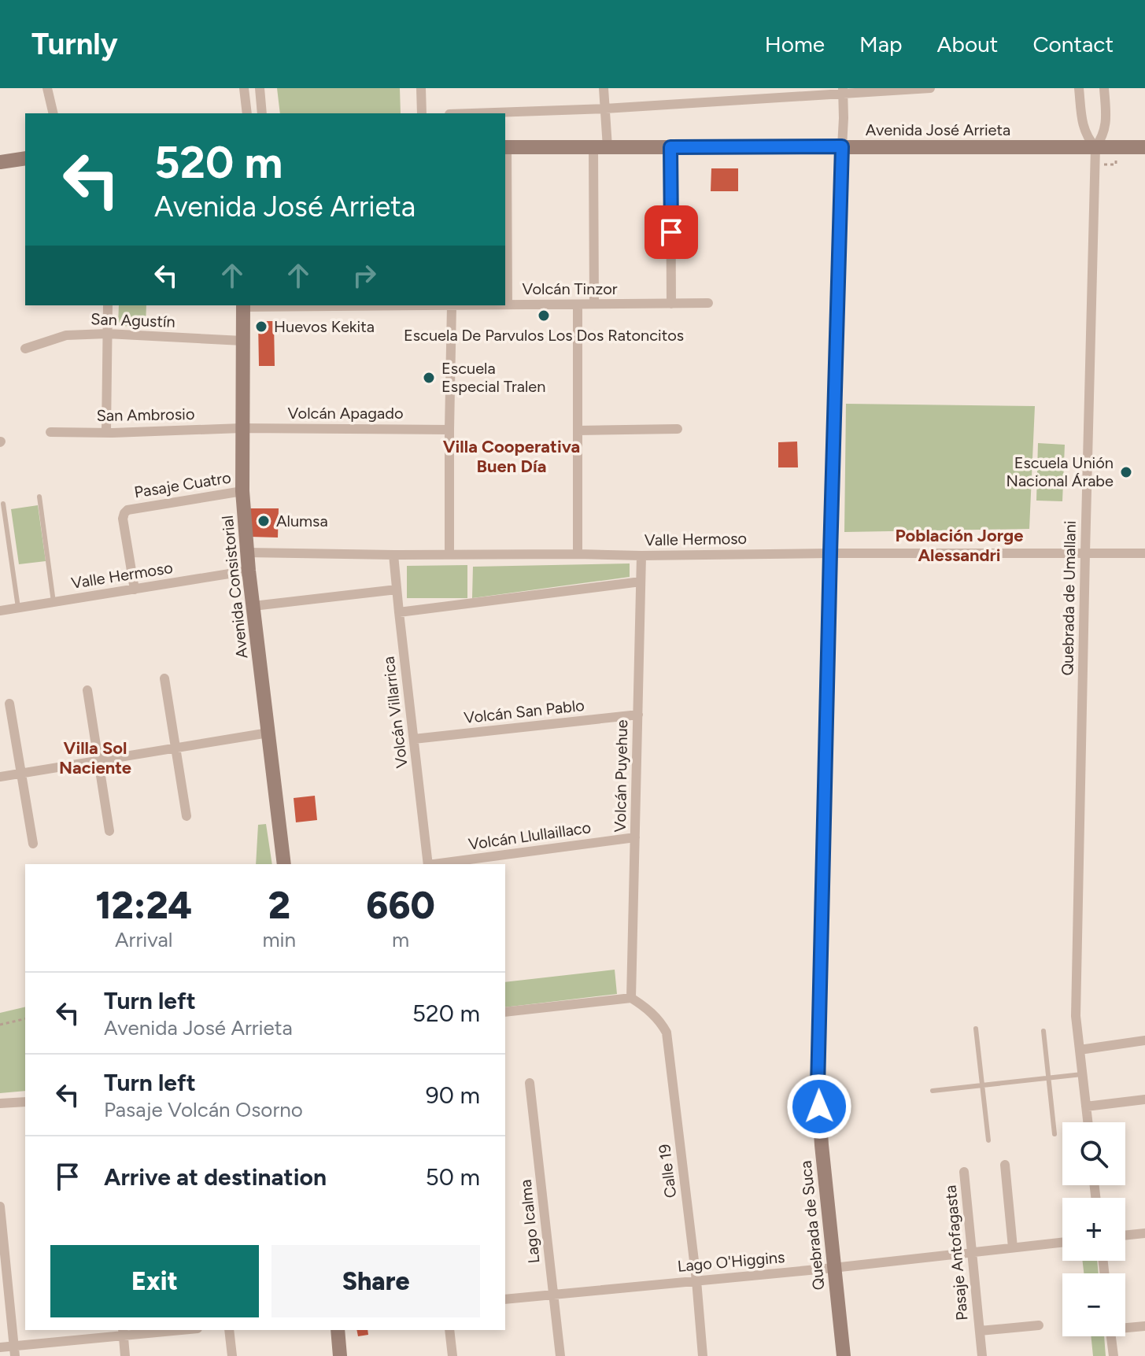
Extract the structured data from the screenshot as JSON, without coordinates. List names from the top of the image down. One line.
{"streets":{"street":["Avenida José Arrieta","Volcán Tinzor","San Agustín","Volcán Apagado","San Ambrosio","Pasaje Cuatro","Valle Hermoso","Avenida Consistorial","Quebrada de Umallani","Volcán San Pablo","Volcán Villarrica","Volcán Puyehue","Volcán Llullaillaco","Calle 19","Lago Icalma","Quebrada de Suca","Pasaje Antofagasta","Lago O'Higgins"]},"crossings":[["Avenida José Arrieta","Quebrada de Umallani"],["Avenida José Arrieta","Quebrada de Suca"],["San Agustín","Avenida Consistorial"],["Volcán Apagado","San Ambrosio"],["Volcán Apagado","Avenida Consistorial"],["San Ambrosio","Avenida Consistorial"],["Pasaje Cuatro","Valle Hermoso"],["Pasaje Cuatro","Avenida Consistorial"],["Valle Hermoso","Avenida Consistorial"],["Valle Hermoso","Quebrada de Umallani"],["Valle Hermoso","Volcán Villarrica"],["Valle Hermoso","Volcán Puyehue"],["Valle Hermoso","Quebrada de Suca"],["Volcán San Pablo","Volcán Villarrica"],["Volcán San Pablo","Volcán Puyehue"],["Volcán Puyehue","Volcán Llullaillaco"],["Volcán Puyehue","Calle 19"],["Calle 19","Lago O'Higgins"],["Lago Icalma","Lago O'Higgins"],["Quebrada de Suca","Lago O'Higgins"],["Pasaje Antofagasta","Lago O'Higgins"]],"districts":["Villa Cooperativa Buen Día","Población Jorge Alessandri","Villa Sol Naciente"],"places":["Escuela De Parvulos Los Dos Ratoncitos","Huevos Kekita","Escuela Especial Tralen","Escuela Unión Nacional Árabe","Alumsa"],"page":{"header":"Turnly","nav":["Home","Map","About","Contact"],"turn":["520 m","Avenida José Arrieta"],"eta":["12:24","Arrival","2","min","660","m"],"list":[{"name":"Turn left","note":"Avenida José Arrieta","value":"520 m"},{"name":"Turn left","note":"Pasaje Volcán Osorno","value":"90 m"},{"name":"Arrive at destination","value":"50 m"}],"map_buttons":["+","−"],"buttons":["Exit","Share"]}}
